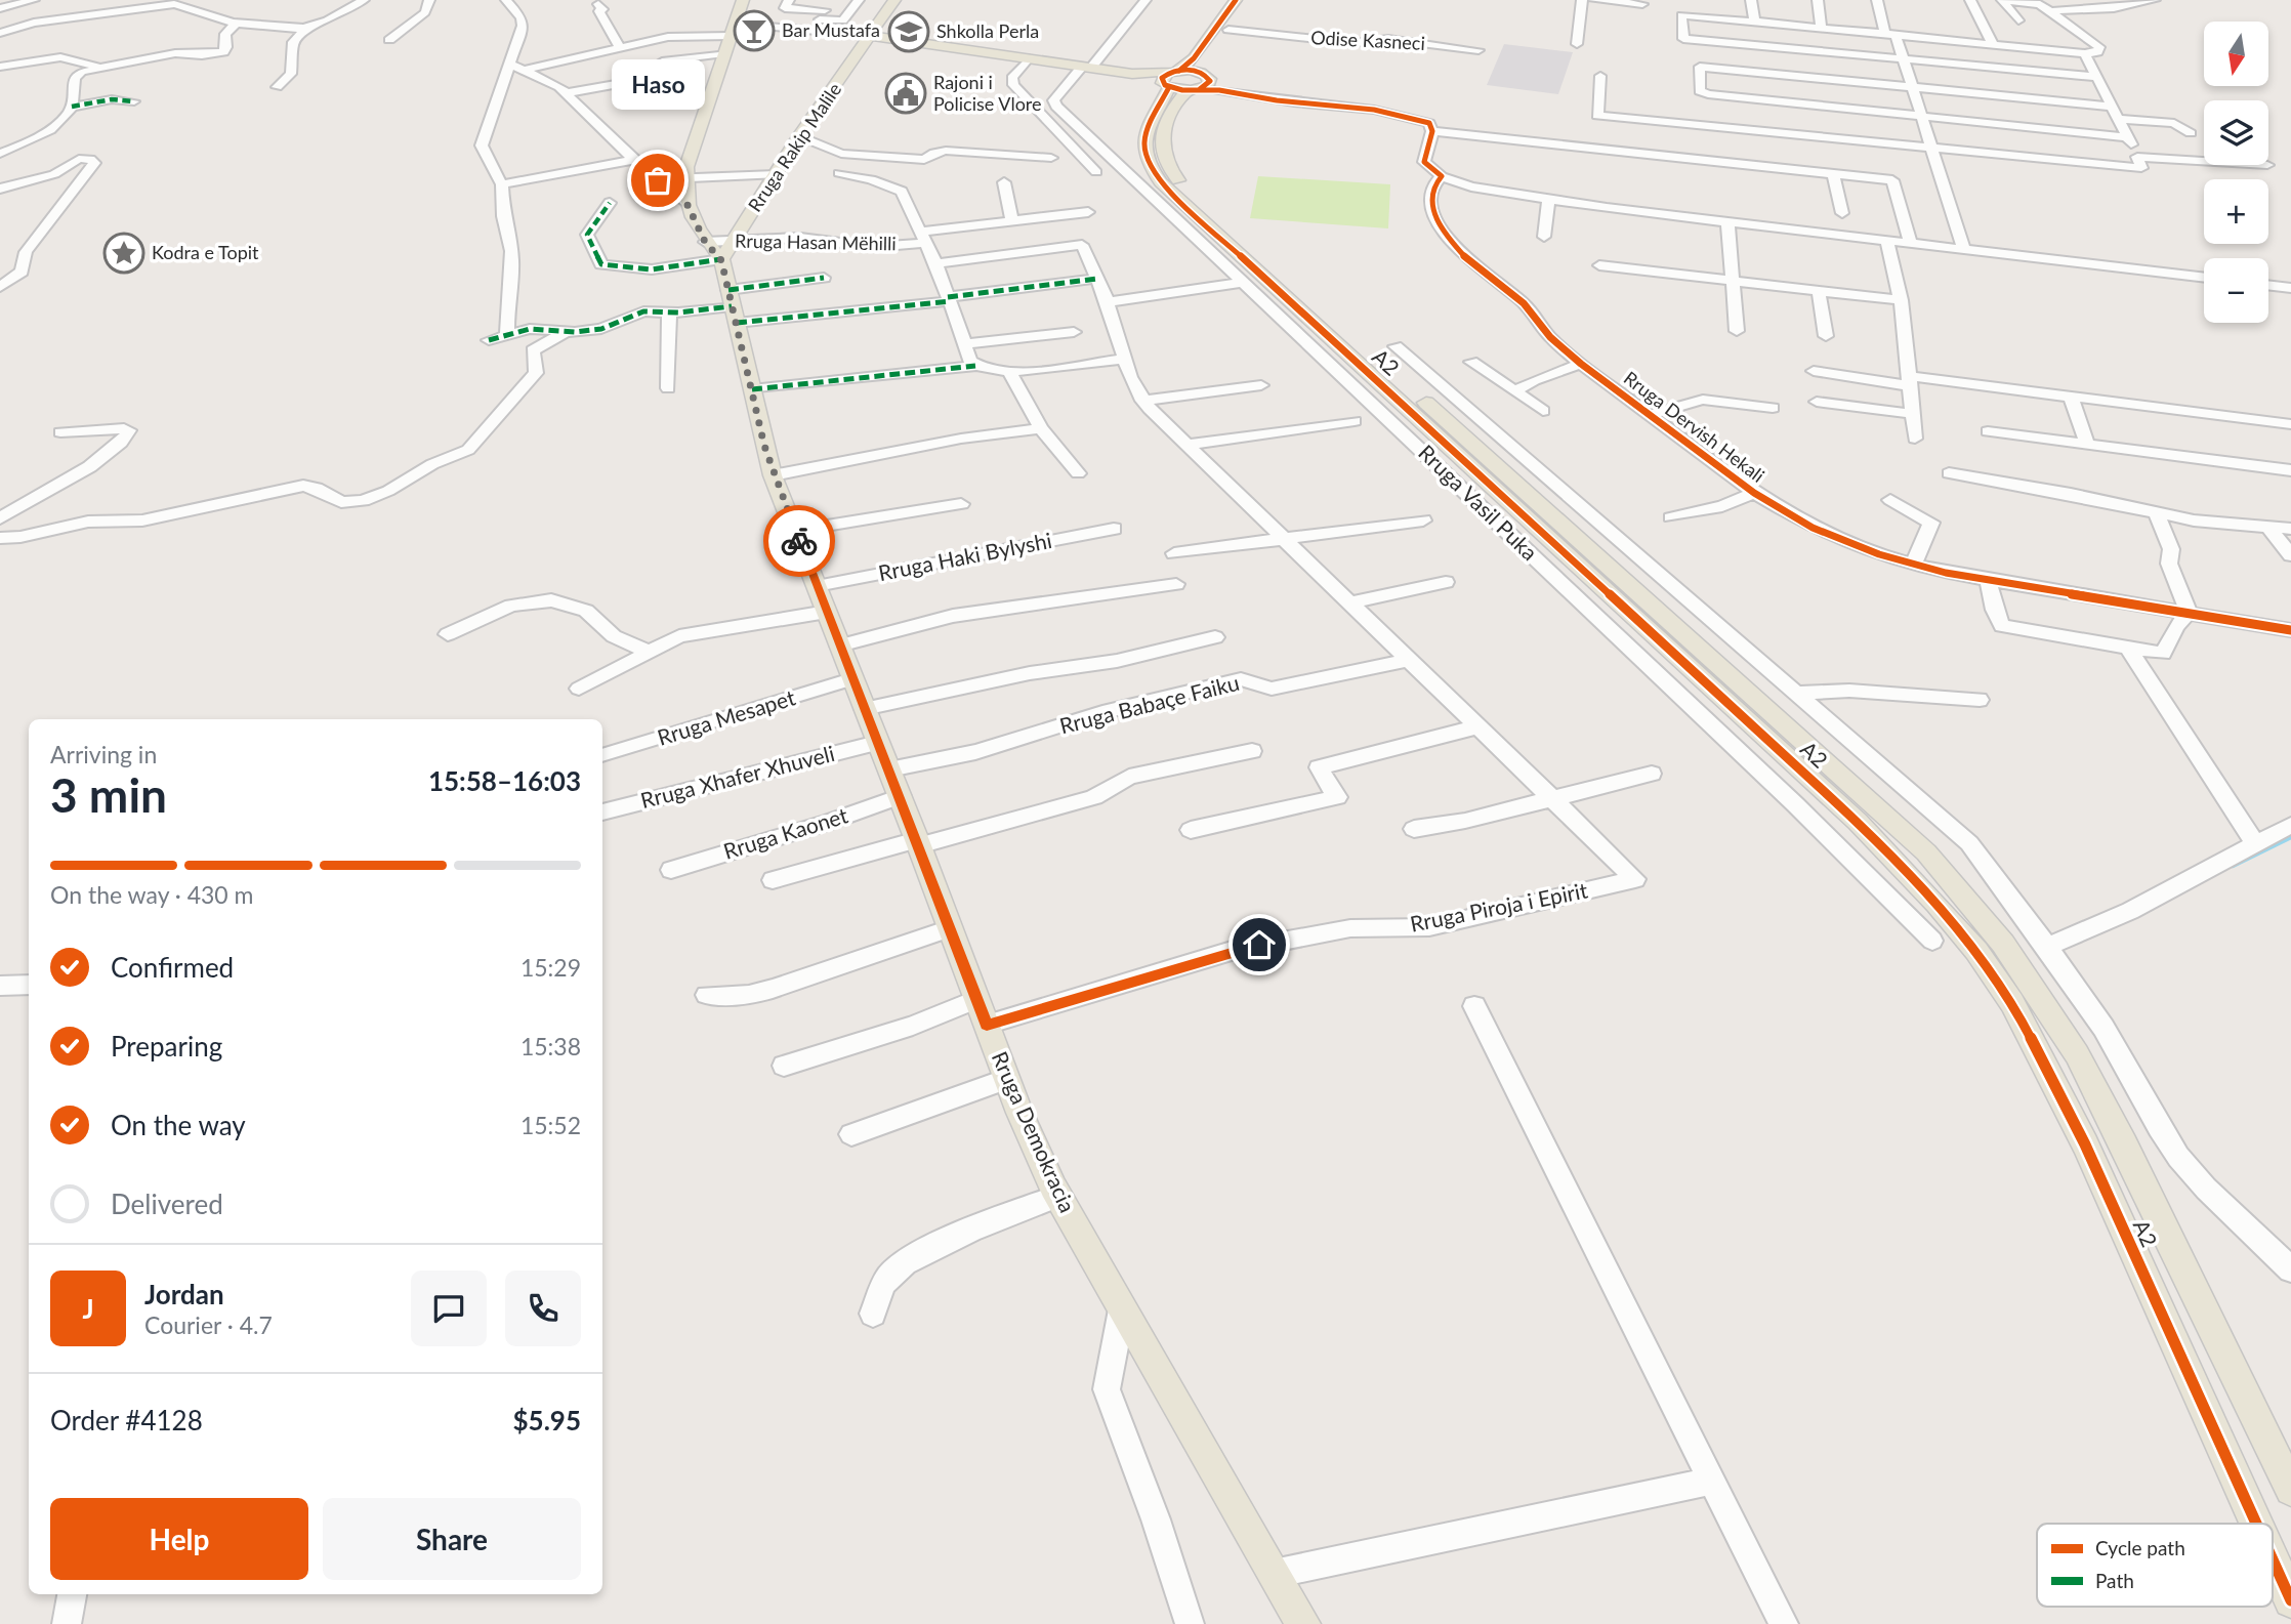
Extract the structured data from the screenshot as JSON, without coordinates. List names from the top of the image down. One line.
{"streets":{"main road":["Rruga Rakip Malile","A2","Rruga Demokracia"],"street":["Odise Kasneci","Rruga Hasan Mëhilli","Rruga Dervish Hekali","Rruga Vasil Puka","Rruga Haki Bylyshi","Rruga Babaçe Faiku","Rruga Mesapet","Rruga Xhafer Xhuveli","Rruga Kaonet","Rruga Piroja i Epirit"]},"crossings":[["Rruga Rakip Malile","Rruga Hasan Mëhilli"],["Rruga Rakip Malile","Rruga Demokracia"],["Rruga Hasan Mëhilli","Rruga Demokracia"],["Rruga Haki Bylyshi","Rruga Demokracia"],["Rruga Babaçe Faiku","Rruga Demokracia"],["Rruga Mesapet","Rruga Demokracia"],["Rruga Xhafer Xhuveli","Rruga Demokracia"],["Rruga Kaonet","Rruga Demokracia"],["Rruga Piroja i Epirit","Rruga Demokracia"]],"places":{"bar":["Bar Mustafa"],"school or university":["Shkolla Perla"],"public building":["Rajoni i Policise Vlore"],"other":["Haso"],"place":["Kodra e Topit"]},"legend":["Cycle path","Path"],"north":"bottom","page":{"map_buttons":["+","−"],"bubble":"Haso","heading":["3 min","Arriving in","15:58–16:03"],"panel":["Jordan","Courier · 4.7","Order #4128","$5.95"],"bar":"On the way · 430 m","list":[["Confirmed","15:29"],["Preparing","15:38"],["On the way","15:52"],"Delivered"],"round":"J","buttons":["Help","Share"]}}
